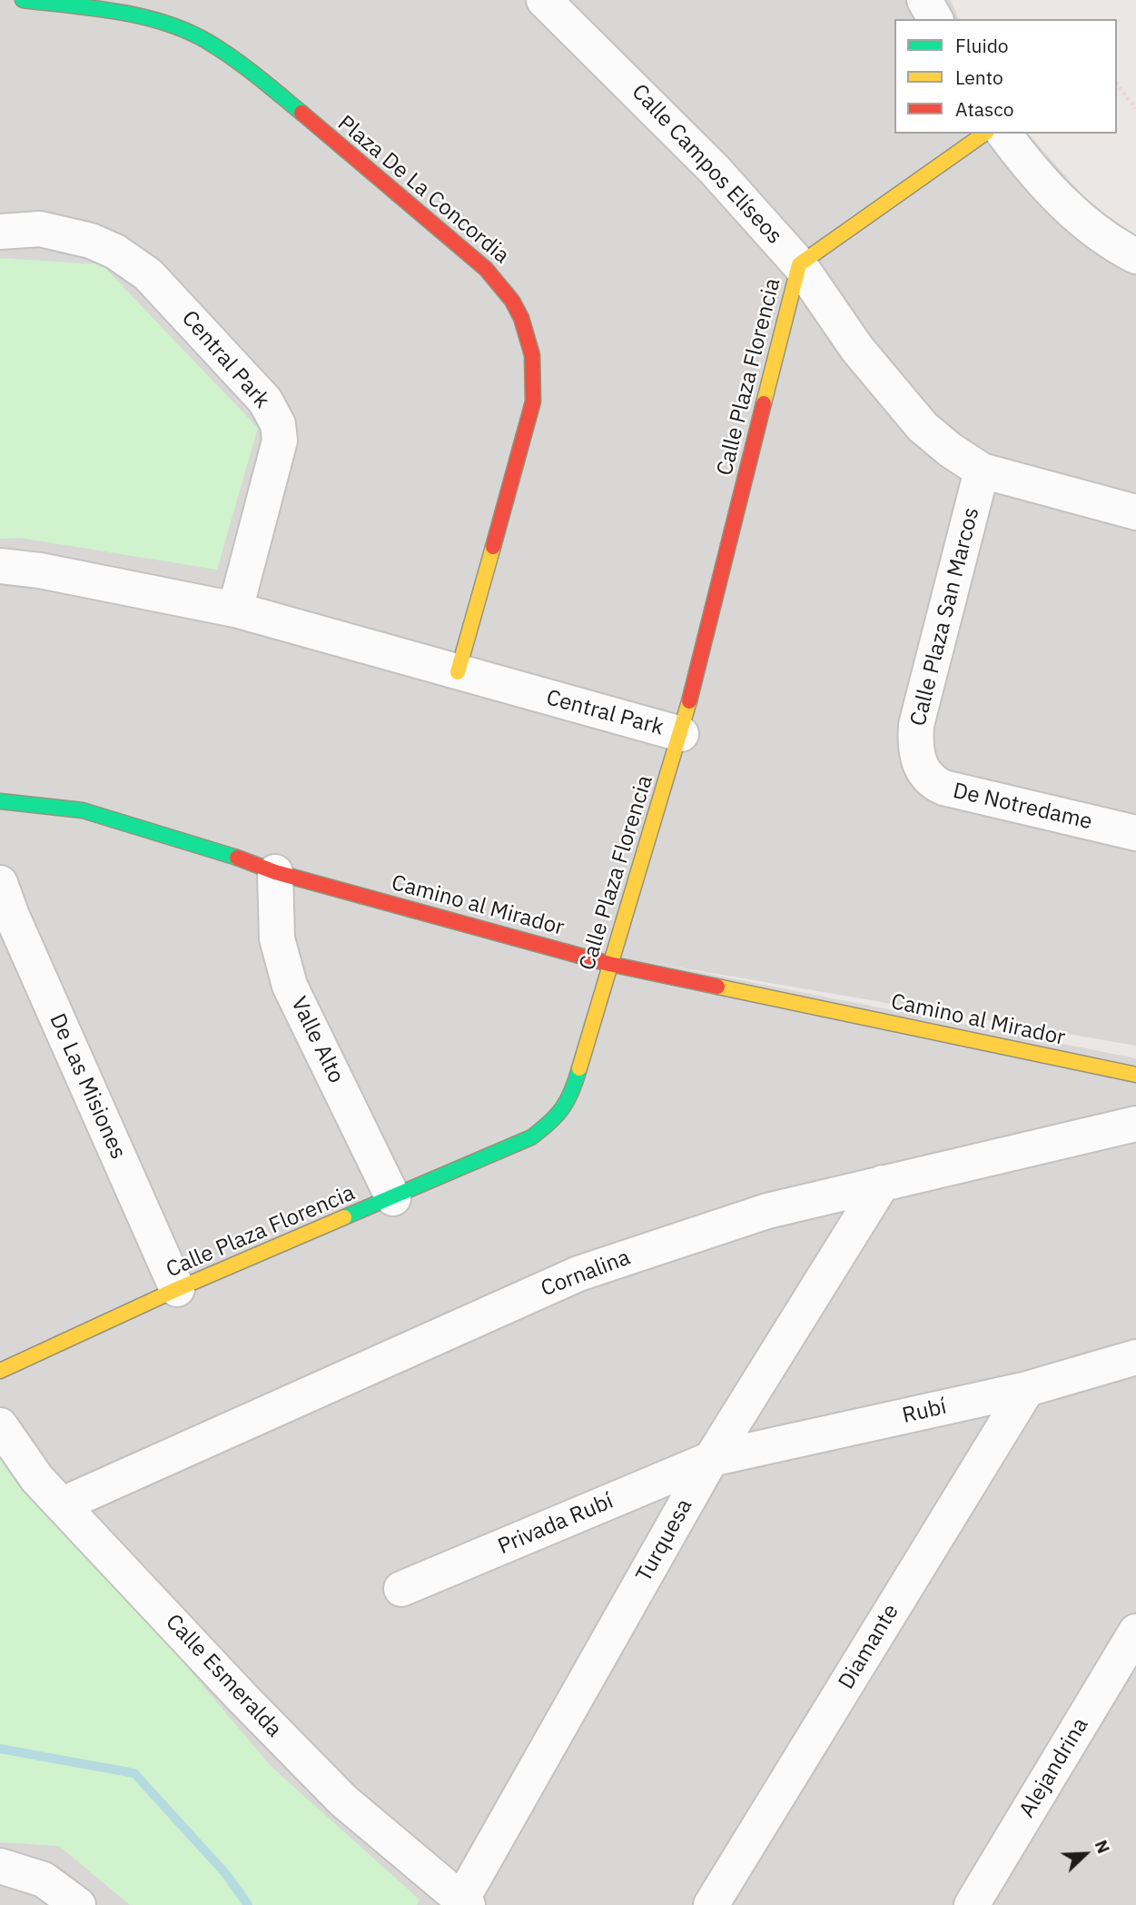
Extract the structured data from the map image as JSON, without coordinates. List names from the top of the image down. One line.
{"streets":{"street":["Calle Campos Elíseos","Plaza De La Concordia","Central Park","Calle Plaza Florencia","Calle Plaza San Marcos","De Notredame","Camino al Mirador","Valle Alto","De Las Misiones","Cornalina","Rubí","Privada Rubí","Turquesa","Diamante","Calle Esmeralda","Alejandrina"]},"crossings":[["Calle Campos Elíseos","Calle Plaza Florencia"],["Calle Campos Elíseos","Calle Plaza San Marcos"],["Plaza De La Concordia","Central Park"],["Central Park","Calle Plaza Florencia"],["Calle Plaza Florencia","Camino al Mirador"],["Calle Plaza Florencia","Valle Alto"],["Calle Plaza Florencia","De Las Misiones"],["Calle Plaza San Marcos","De Notredame"],["Camino al Mirador","Valle Alto"],["Cornalina","Turquesa"],["Cornalina","Calle Esmeralda"],["Rubí","Privada Rubí"],["Rubí","Turquesa"],["Rubí","Diamante"],["Privada Rubí","Turquesa"],["Turquesa","Calle Esmeralda"]],"legend":["Fluido","Lento","Atasco"],"north":"top right"}
